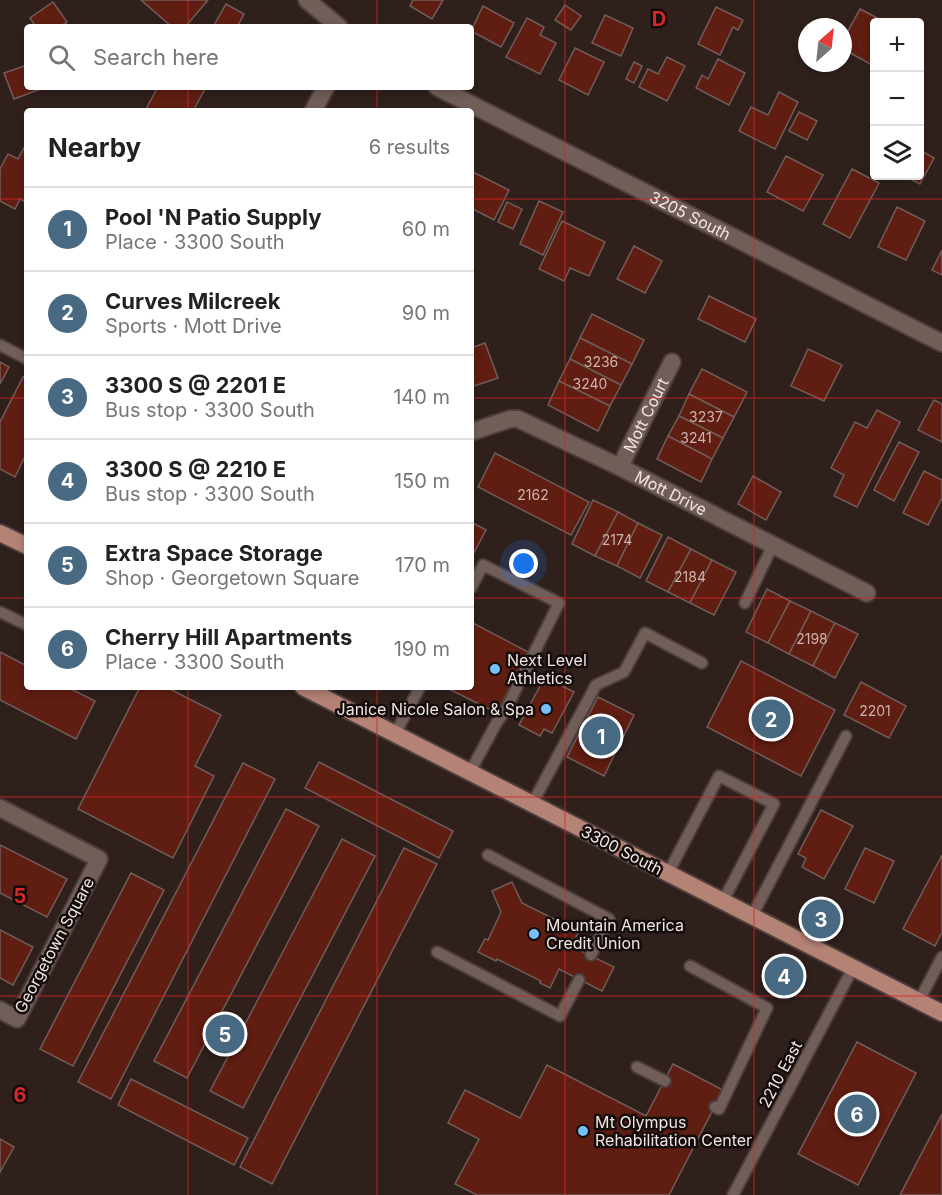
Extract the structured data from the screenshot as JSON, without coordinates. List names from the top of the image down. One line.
{"streets":{"main road":["3300 South"],"street":["3205 South","Mott Court","Mott Drive","Georgetown Square"],"lane":["2210 East"]},"crossings":[["Mott Court","Mott Drive"],["3300 South","2210 East"]],"places":["Next Level Athletics","Janice Nicole Salon & Spa","Mountain America Credit Union","Mt Olympus Rehabilitation Center"],"house_numbers":["3236","3240","3237","3241","2162","2174","2184","2198","2201"],"north":"top right","page":{"map_buttons":["+","−"],"search":"Search here","heading":["Nearby","6 results"],"list":[{"mark":"1","name":"Pool 'N Patio Supply","note":"Place · 3300 South","value":"60 m"},{"mark":"2","name":"Curves Milcreek","note":"Sports · Mott Drive","value":"90 m"},{"mark":"3","name":"3300 S @ 2201 E","note":"Bus stop · 3300 South","value":"140 m"},{"mark":"4","name":"3300 S @ 2210 E","note":"Bus stop · 3300 South","value":"150 m"},{"mark":"5","name":"Extra Space Storage","note":"Shop · Georgetown Square","value":"170 m"},{"mark":"6","name":"Cherry Hill Apartments","note":"Place · 3300 South","value":"190 m"}],"pins":["2","1","3","4","5","6"]},"grid":{"columns":["D"],"rows":["5","6"]}}
